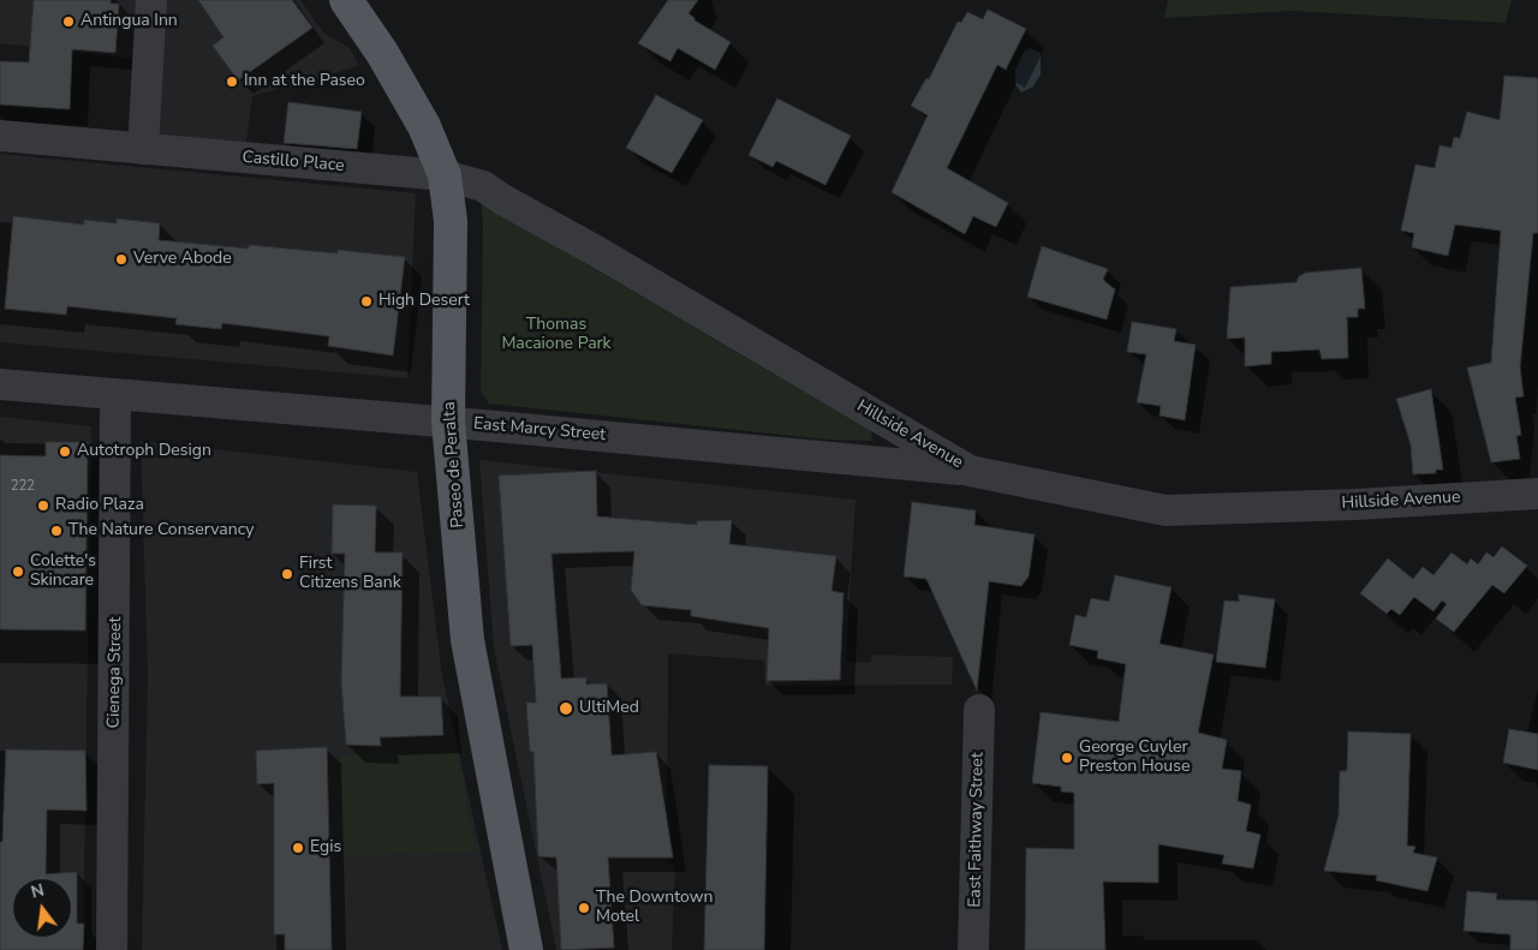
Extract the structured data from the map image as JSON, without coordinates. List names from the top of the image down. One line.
{"streets":{"main road":["Paseo de Peralta"],"street":["Castillo Place","East Marcy Street","Hillside Avenue","Cienega Street","East Faithway Street"]},"crossings":[["Castillo Place","Hillside Avenue"],["Castillo Place","Paseo de Peralta"],["East Marcy Street","Hillside Avenue"],["East Marcy Street","Paseo de Peralta"],["East Marcy Street","Cienega Street"],["Hillside Avenue","Paseo de Peralta"]],"parks":["Thomas Macaione Park"],"places":["Antingua Inn","Inn at the Paseo","Verve Abode","High Desert","Autotroph Design","Radio Plaza","The Nature Conservancy","Colette's Skincare","First Citizens Bank","UltiMed","George Cuyler Preston House","Egis","The Downtown Motel"],"house_numbers":["222"],"north":"top"}
